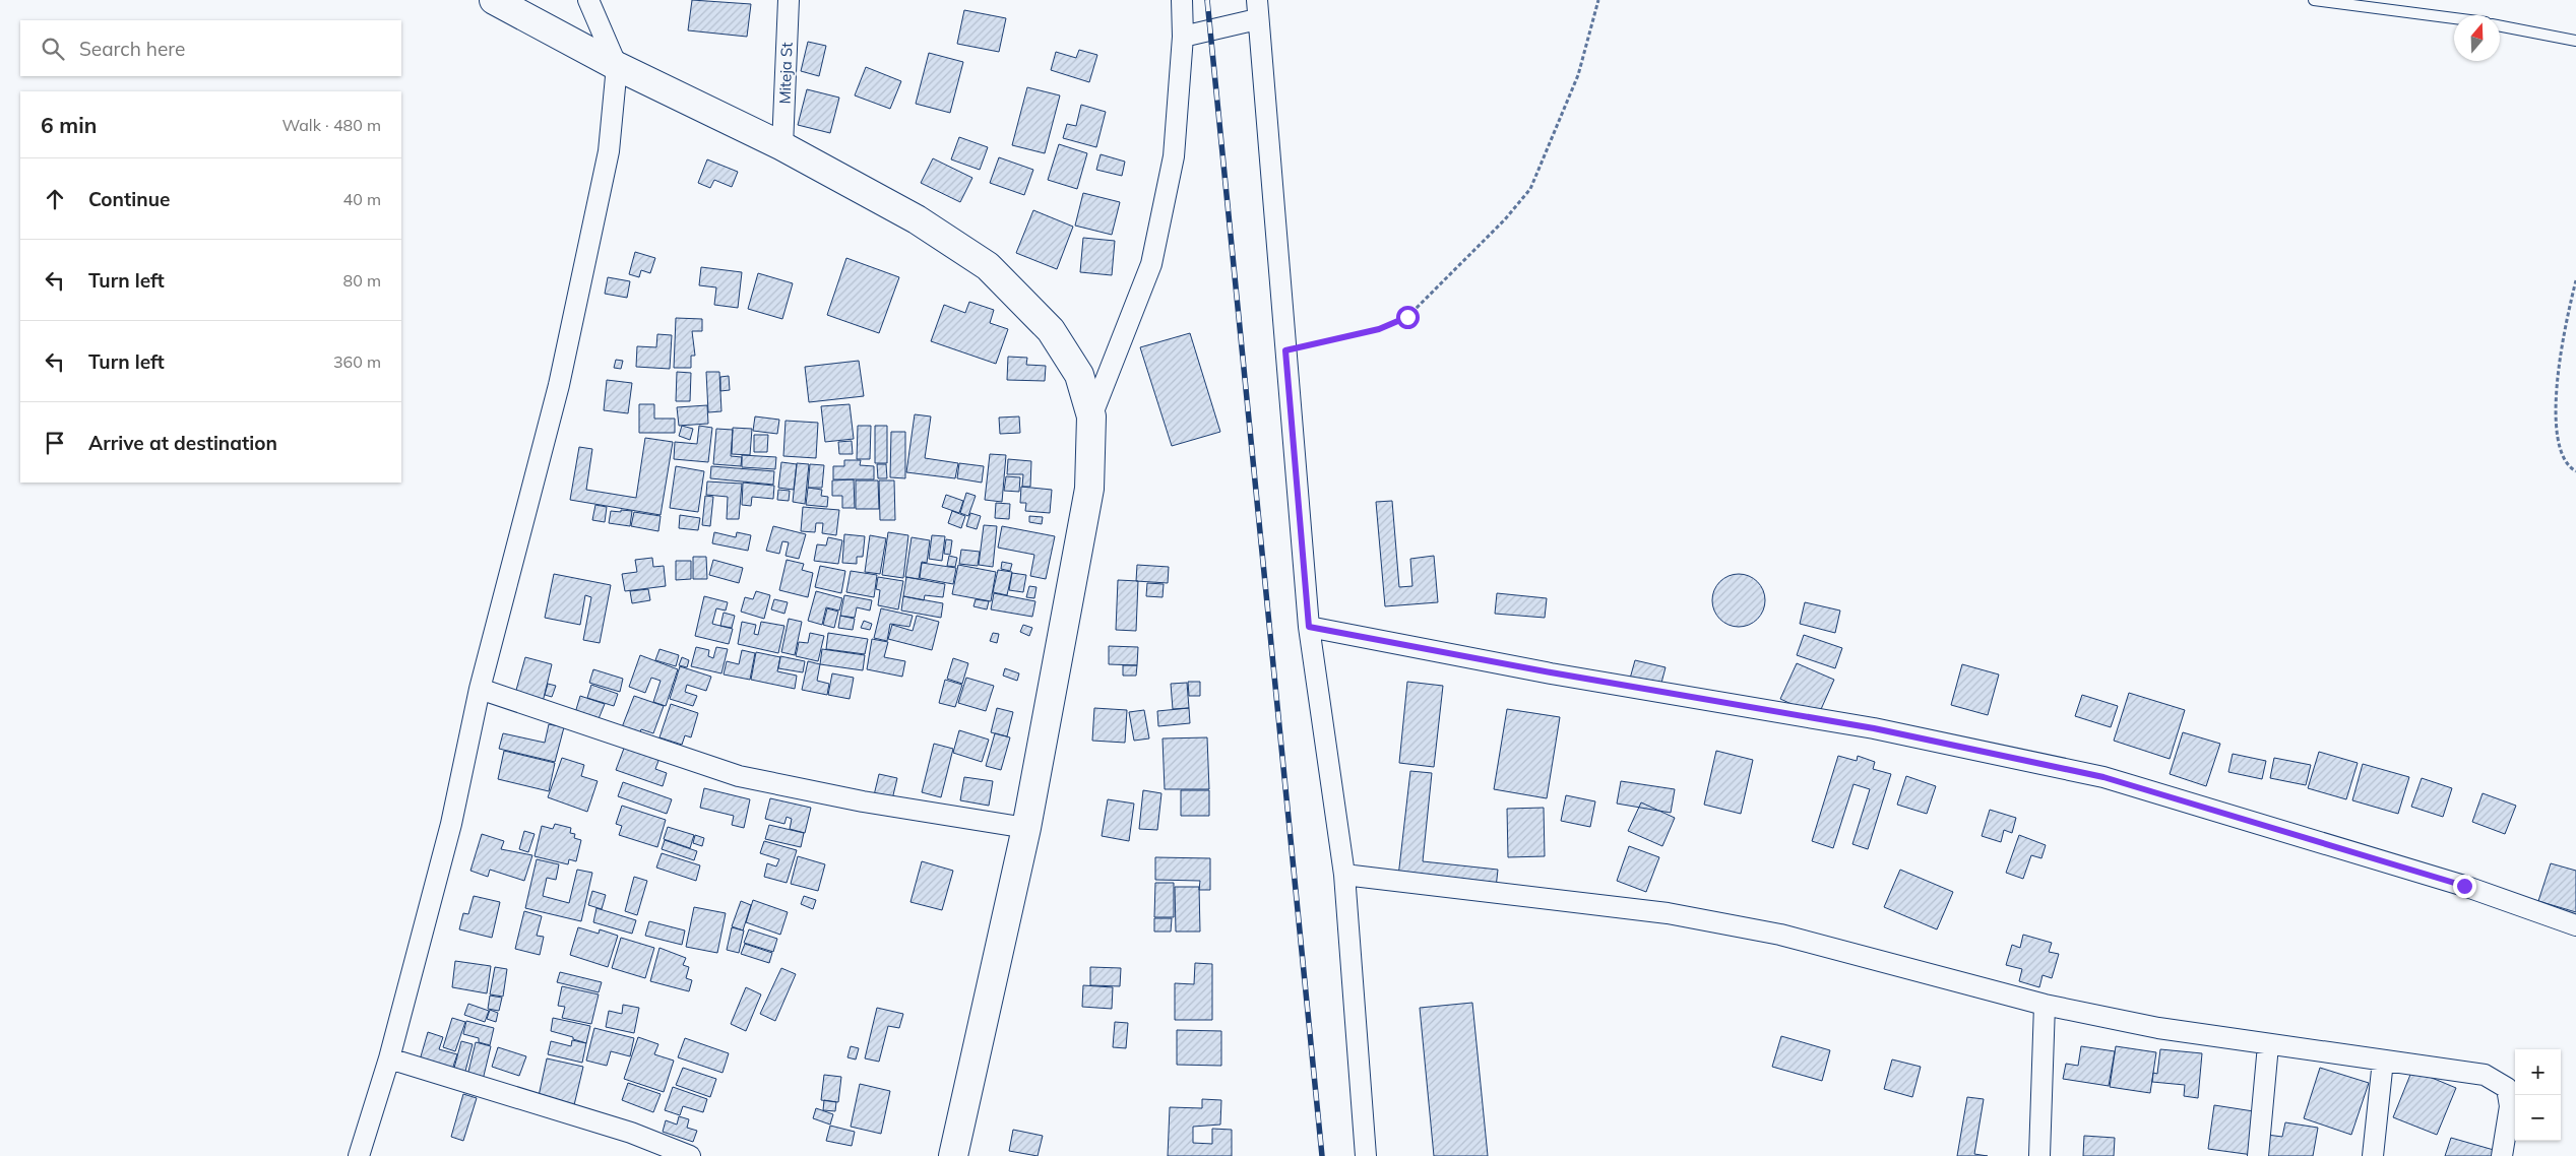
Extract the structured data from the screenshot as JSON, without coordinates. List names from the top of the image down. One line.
{"streets":{"street":["Miteja St"]},"north":"top","page":{"search":"Search here","heading":["6 min","Walk · 480 m"],"list":[["Continue","40 m"],["Turn left","80 m"],["Turn left","360 m"],"Arrive at destination"],"map_buttons":["+","−"]}}
